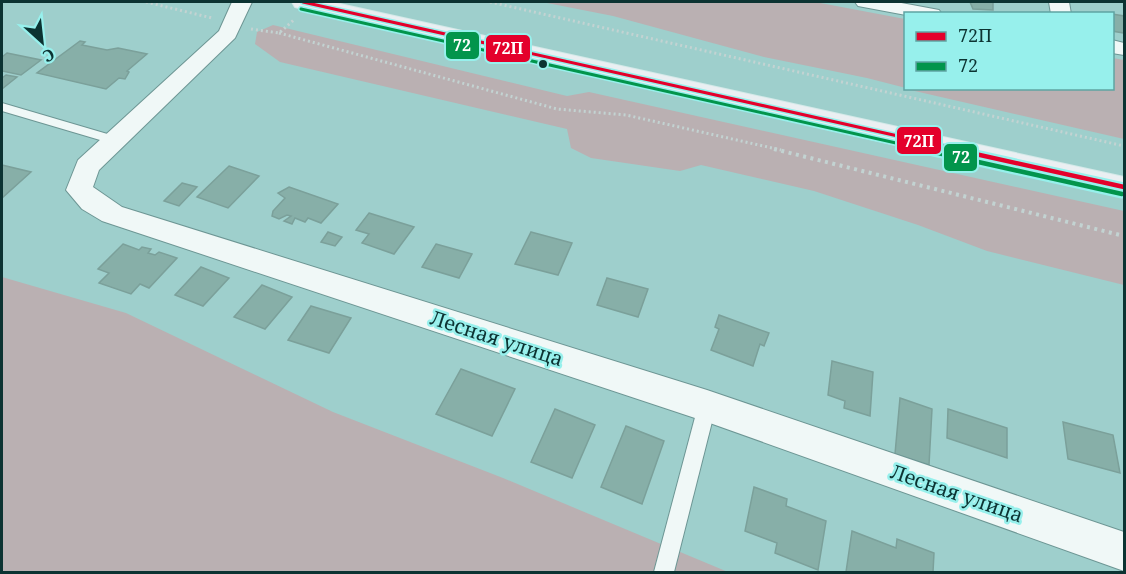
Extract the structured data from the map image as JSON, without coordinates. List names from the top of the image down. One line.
{"streets":{"street":["Лесная улица"]},"lines":["transit line 72П","transit line 72"],"legend":["72П","72"],"north":"bottom right"}
